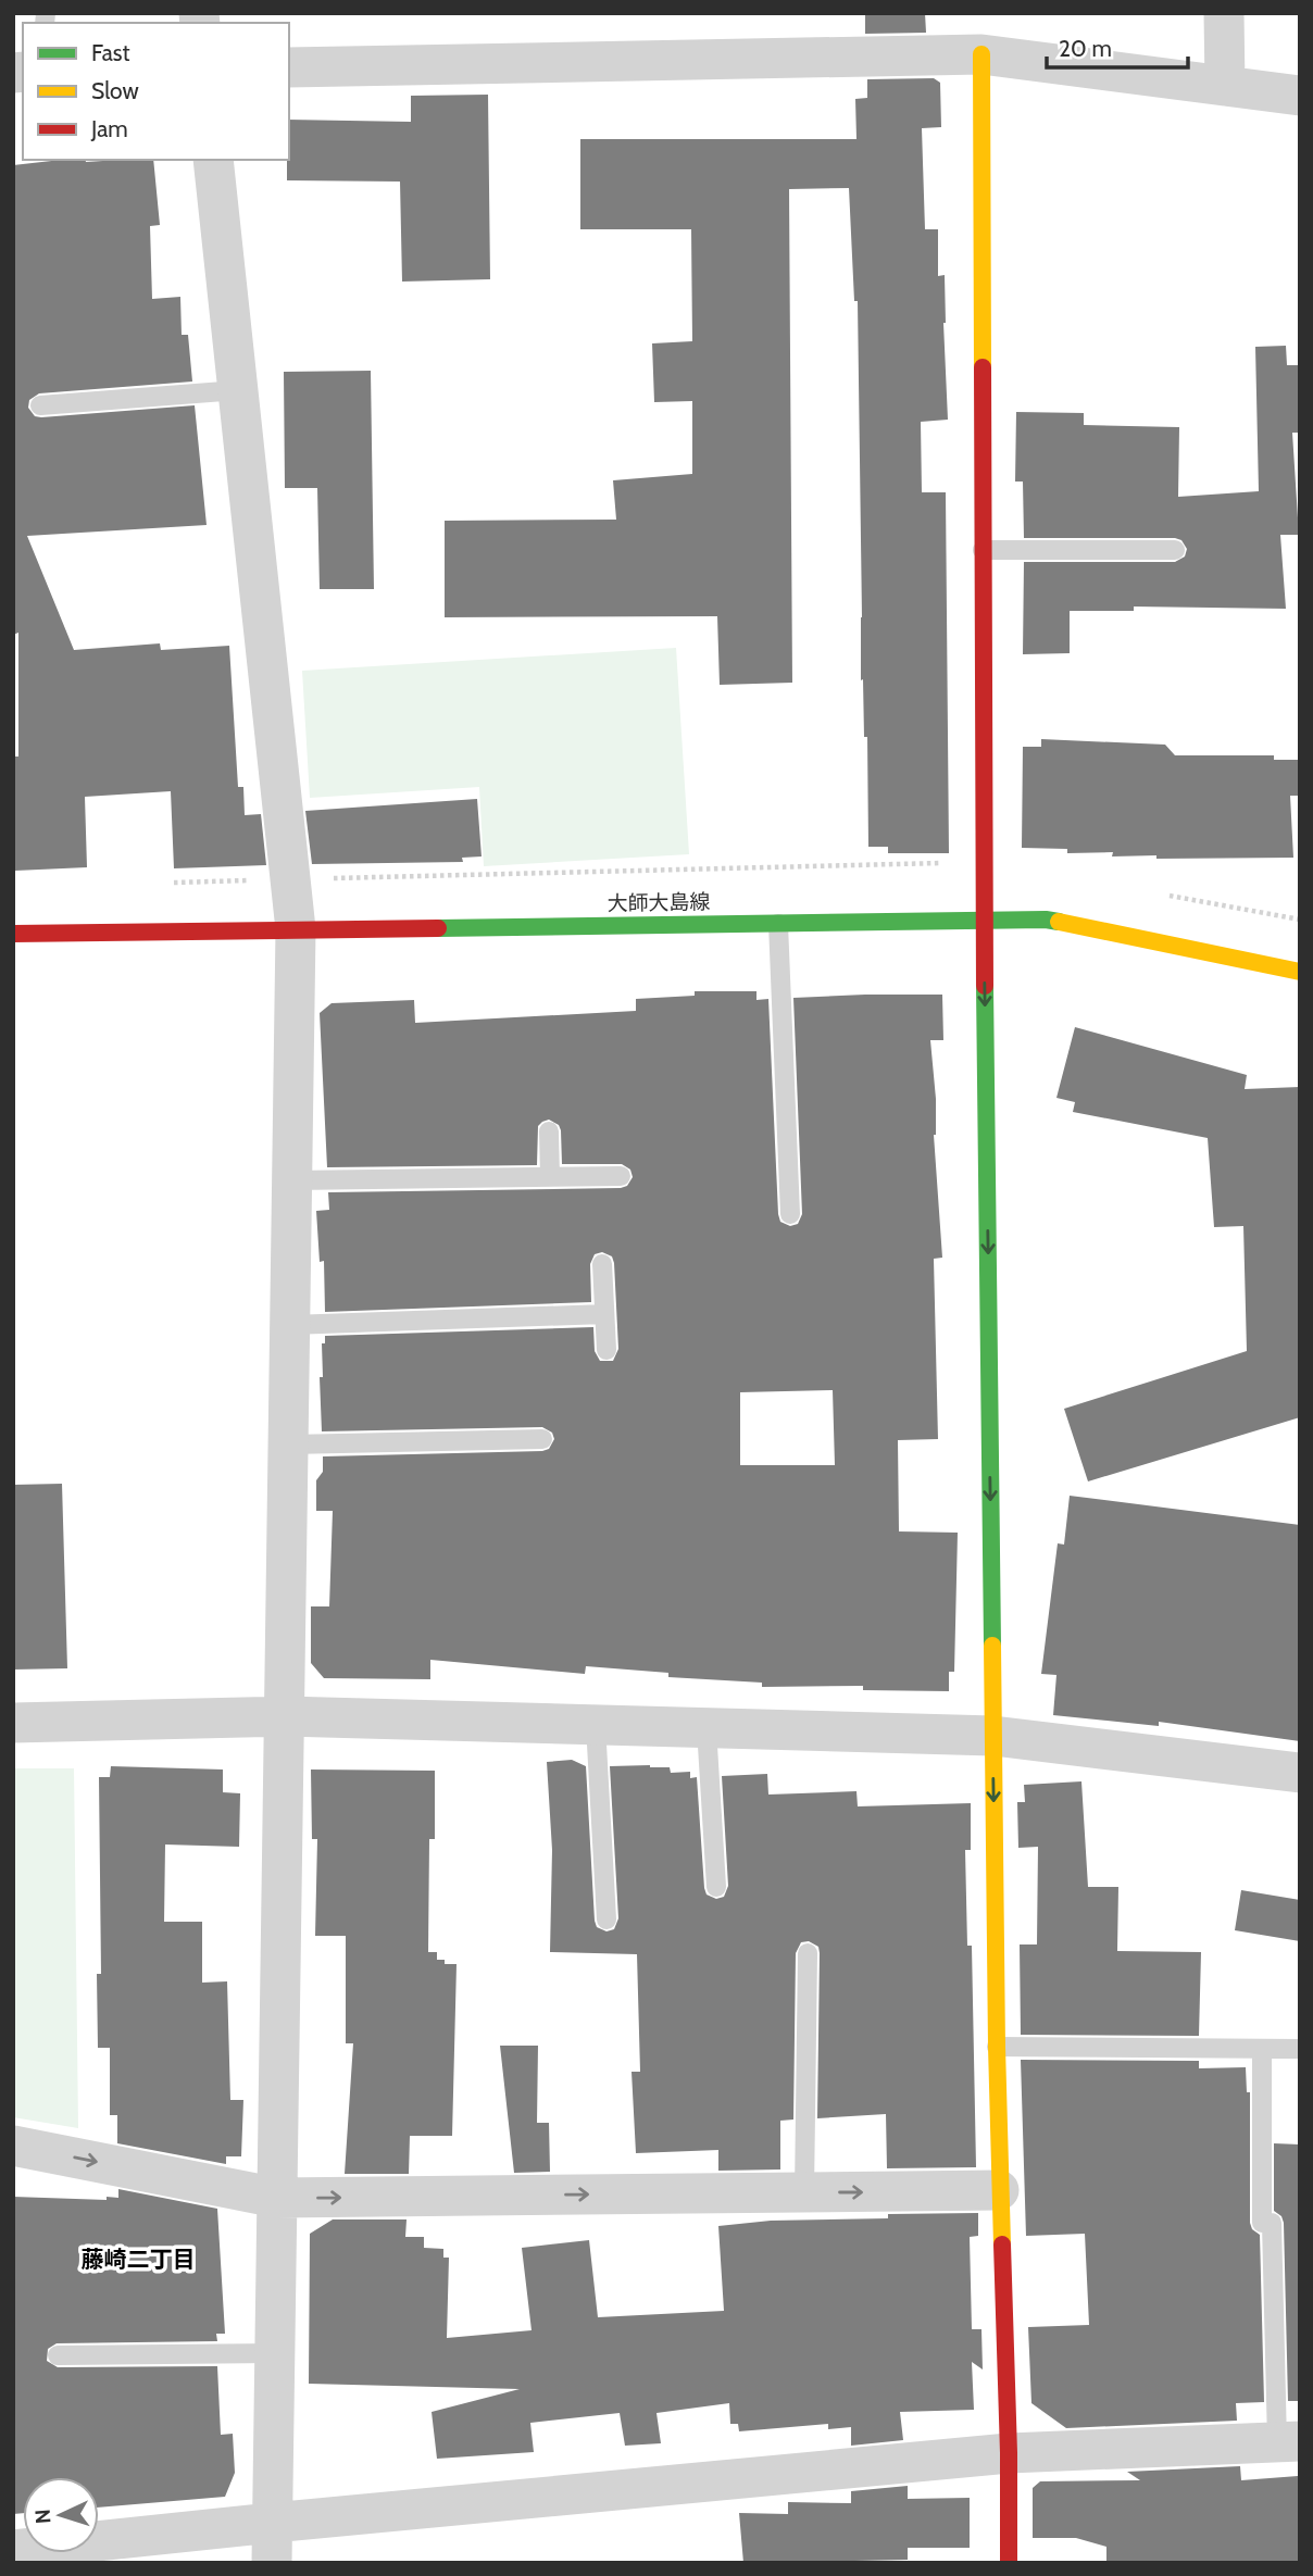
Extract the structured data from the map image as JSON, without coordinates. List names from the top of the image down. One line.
{"streets":{"street":["大師大島線"]},"districts":["藤崎二丁目"],"legend":["Fast","Slow","Jam"],"scale_bar":"20 m","north":"left"}
